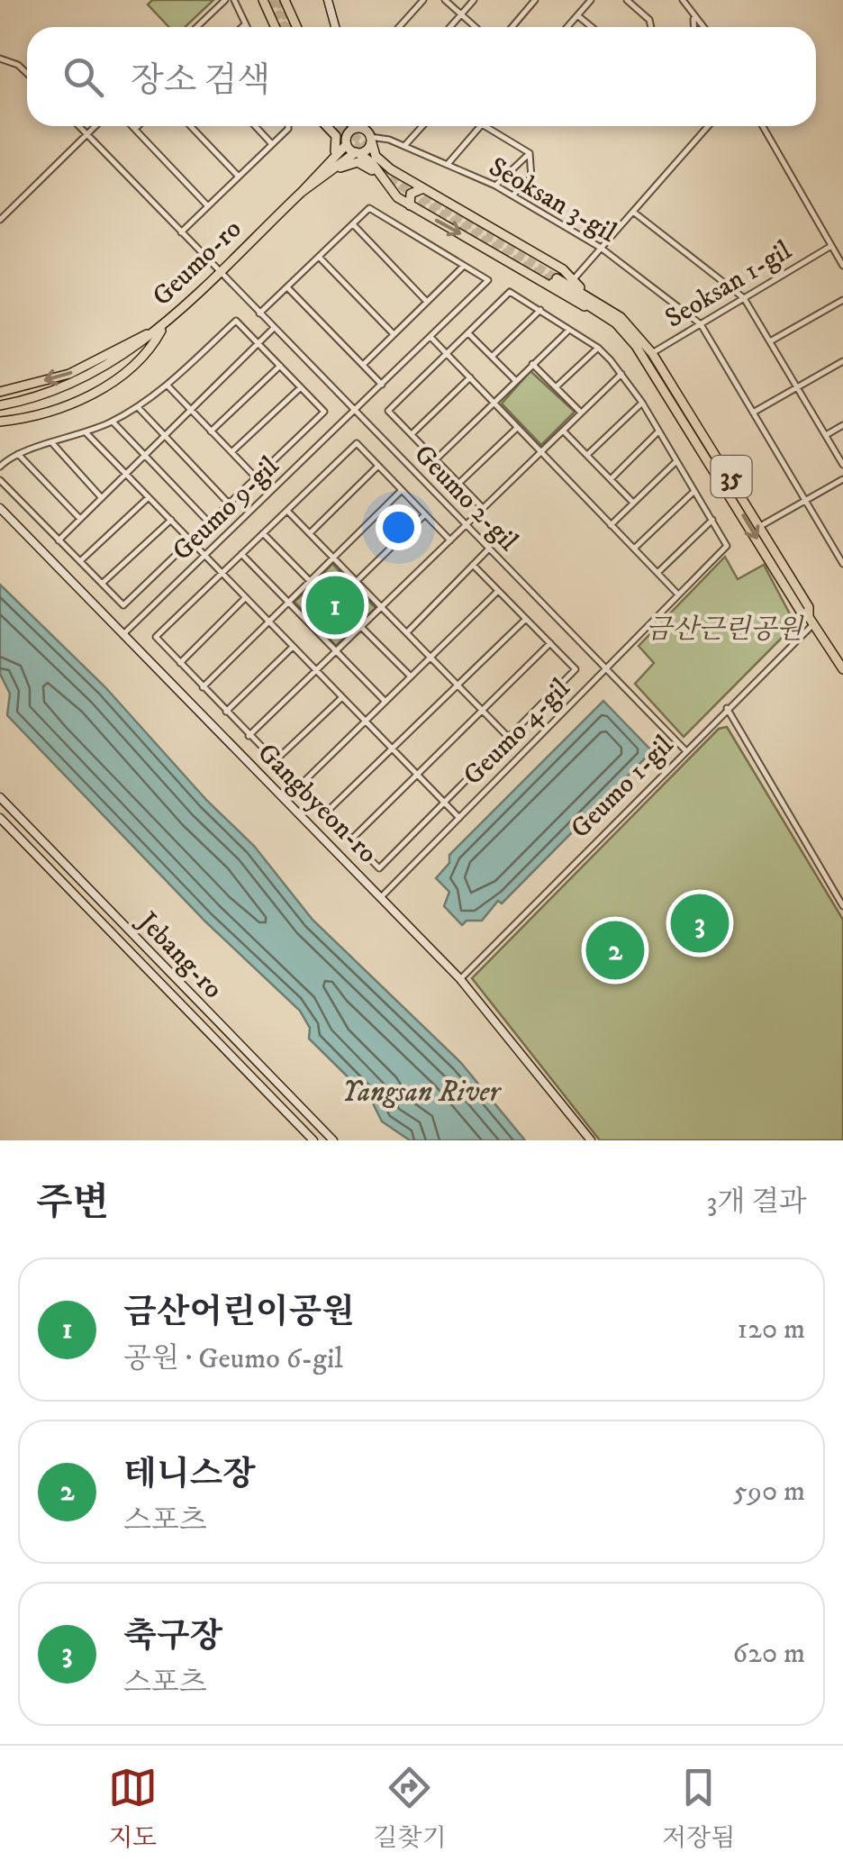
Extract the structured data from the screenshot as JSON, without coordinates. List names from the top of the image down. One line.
{"streets":{"main road":["Geumo-ro","35"],"street":["Seoksan 3-gil","Seoksan 1-gil","Geumo 2-gil","Geumo 9-gil","Geumo 4-gil","Geumo 1-gil","Gangbyeon-ro","Jebang-ro"]},"crossings":[["Seoksan 3-gil","Geumo-ro"],["Seoksan 3-gil","Seoksan 1-gil"],["Geumo-ro","Geumo 2-gil"],["Seoksan 1-gil","35"],["35","Geumo 1-gil"],["Geumo 2-gil","Geumo 9-gil"],["Geumo 2-gil","Geumo 4-gil"],["Geumo 2-gil","Geumo 1-gil"],["Geumo 9-gil","Gangbyeon-ro"],["Geumo 4-gil","Gangbyeon-ro"],["Geumo 1-gil","Gangbyeon-ro"]],"water":["Yangsan River"],"parks":["금산근린공원"],"page":{"search":"장소 검색","pins":["1","3","2"],"heading":["주변","3개 결과"],"list":[{"mark":"1","name":"금산어린이공원","note":"공원 · Geumo 6-gil","value":"120 m"},{"mark":"2","name":"테니스장","note":"스포츠","value":"590 m"},{"mark":"3","name":"축구장","note":"스포츠","value":"620 m"}],"nav":["지도","길찾기","저장됨"]}}
